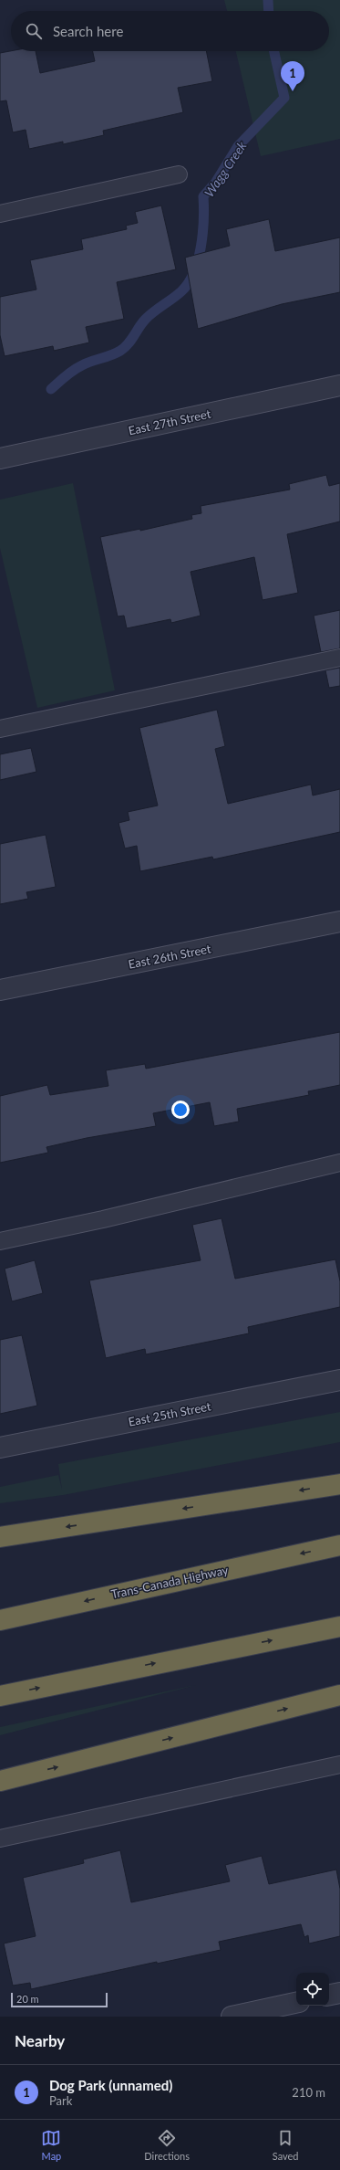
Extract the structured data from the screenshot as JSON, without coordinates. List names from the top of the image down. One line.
{"streets":{"highway":["Trans-Canada Highway"],"street":["East 27th Street","East 26th Street","East 25th Street"]},"water":["Wagg Creek"],"scale_bar":"20 m","page":{"search":"Search here","pins":"1","scale":"20 m","heading":"Nearby","list":[{"mark":"1","name":"Dog Park (unnamed)","note":"Park","value":"210 m"}],"nav":["Map","Directions","Saved"]}}
